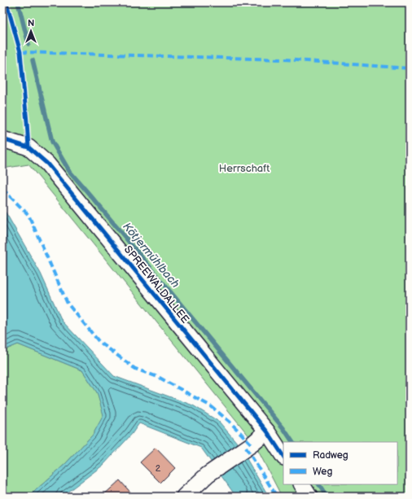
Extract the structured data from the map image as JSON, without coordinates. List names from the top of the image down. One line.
{"streets":{"street":["SPREEWALDALLEE"]},"water":["Kötjermühlbach"],"parks":["Herrschaft"],"house_numbers":["2"],"legend":["Radweg","Weg"],"north":"top"}
